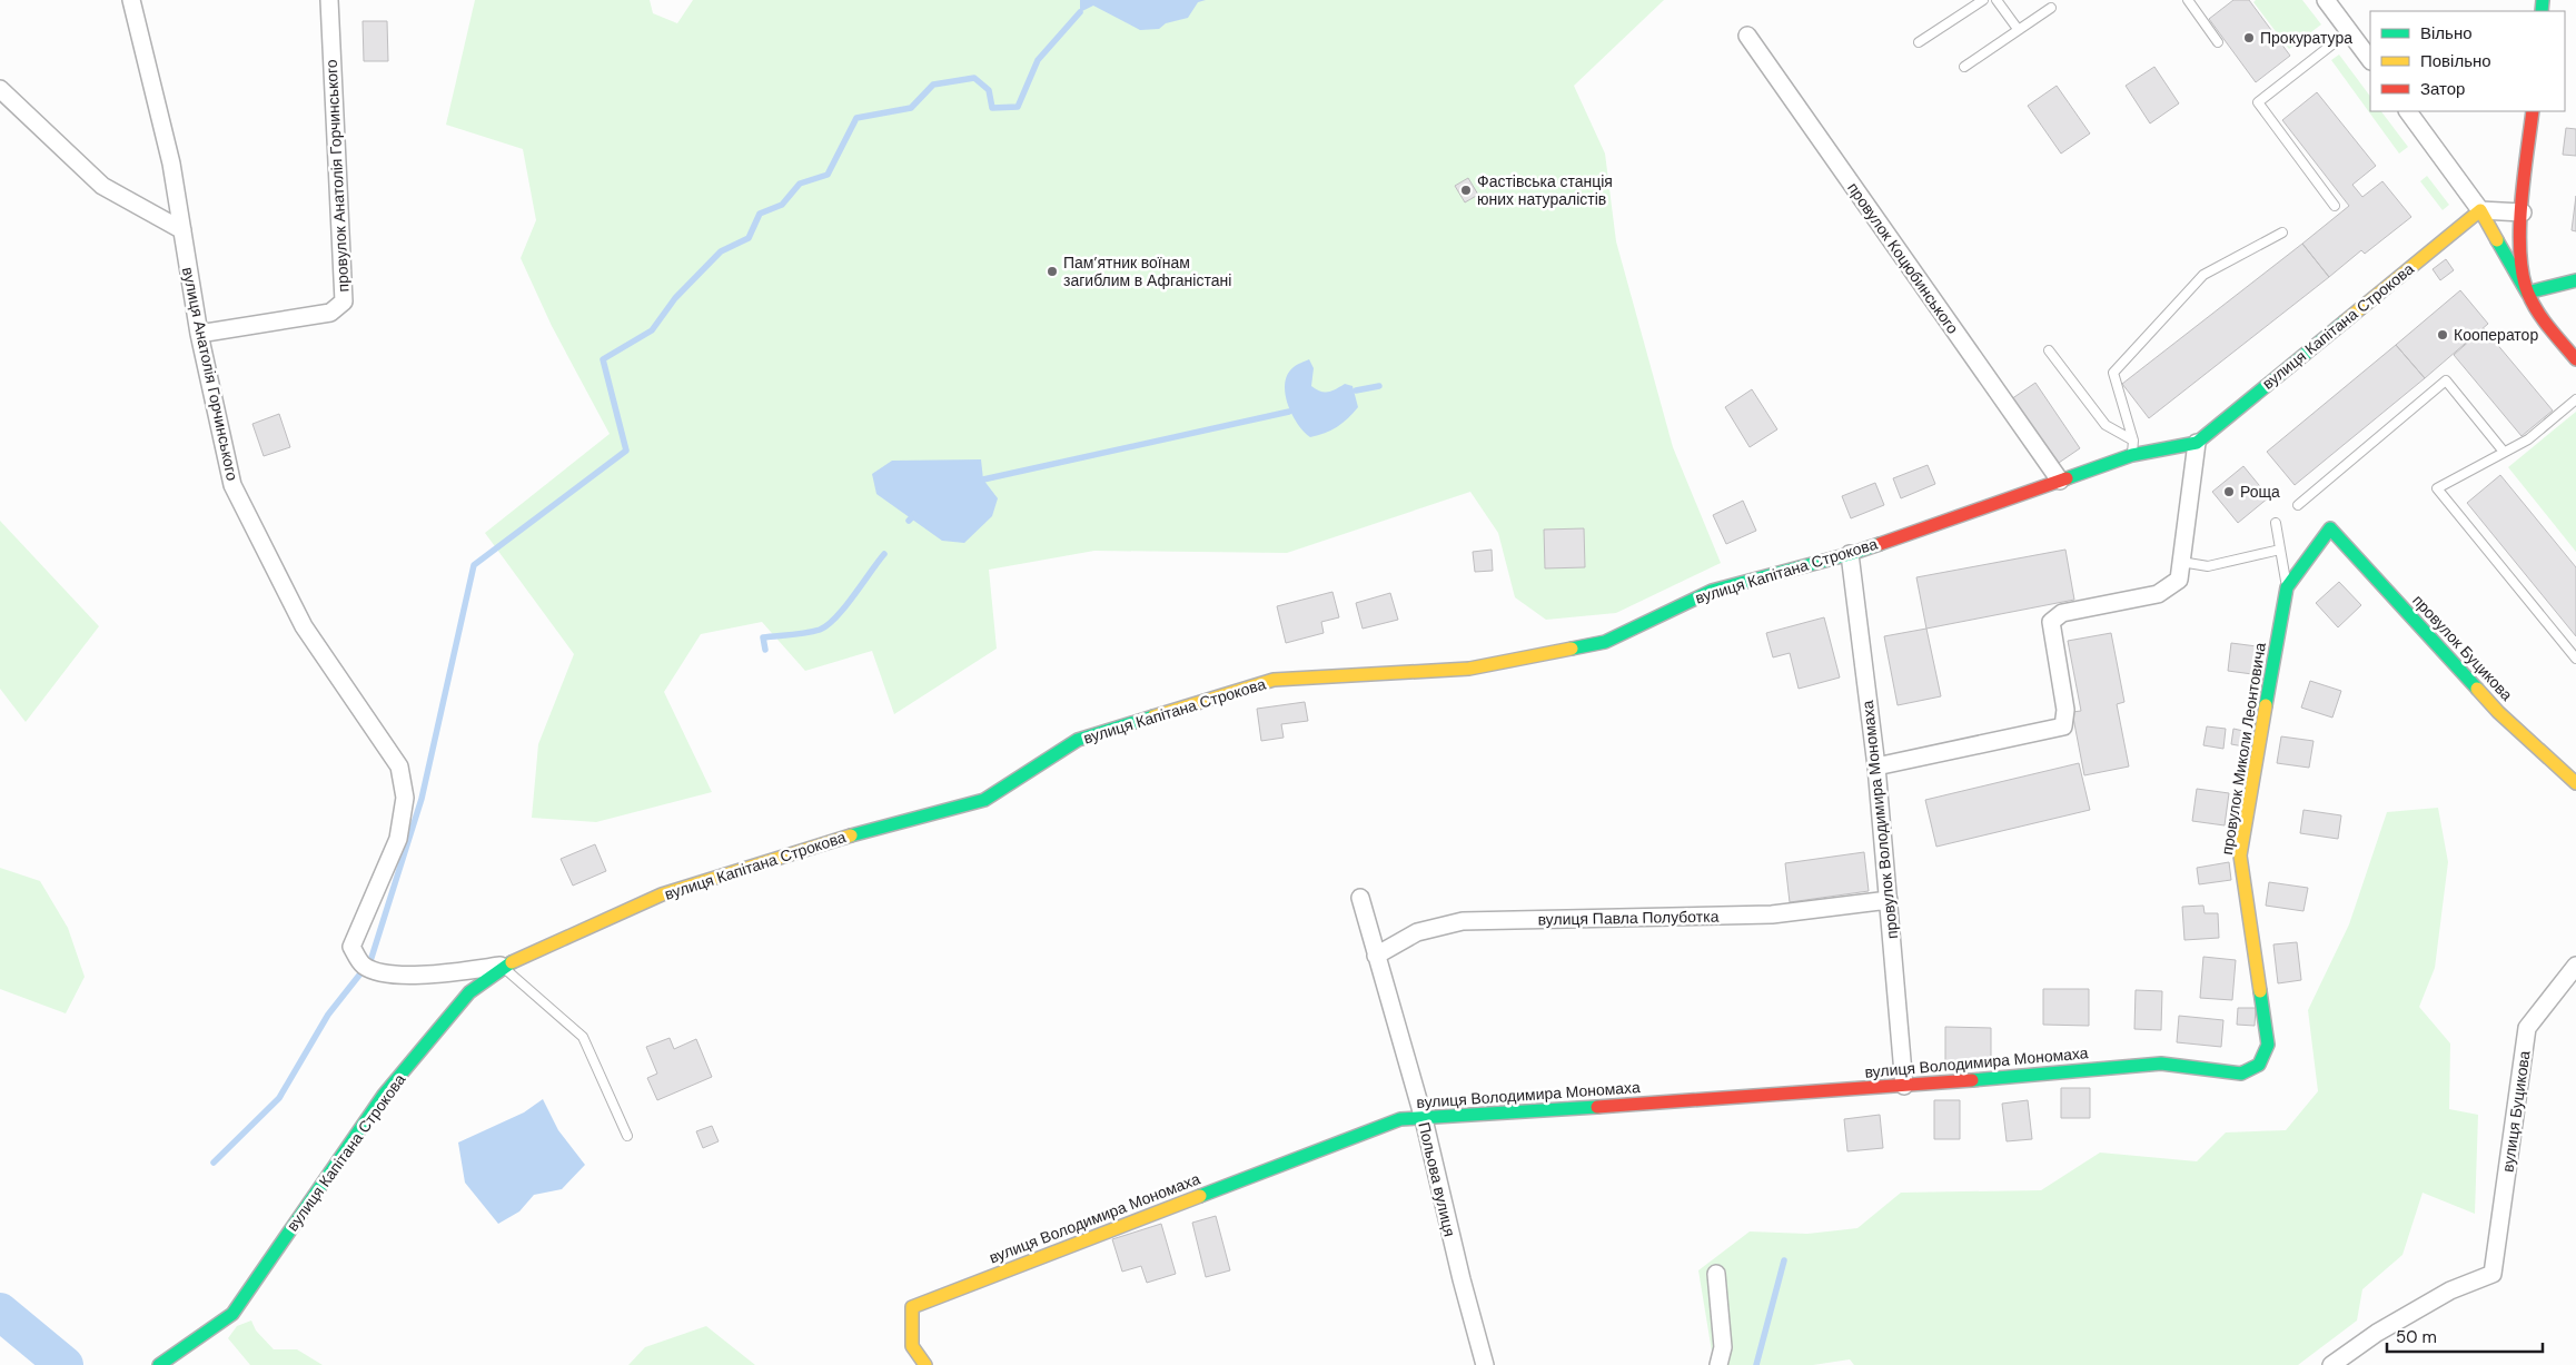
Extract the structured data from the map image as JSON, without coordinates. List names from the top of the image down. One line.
{"streets":{"street":["провулок Анатолія Горчинського","провулок Коцюбинського","вулиця Капітана Строкова","вулиця Анатолія Горчинського","провулок Буцикова","провулок Миколи Леонтовича","провулок Володимира Мономаха","вулиця Павла Полуботка","вулиця Володимира Мономаха","вулиця Буцикова","Польова вулиця"]},"crossings":[["провулок Анатолія Горчинського","вулиця Анатолія Горчинського"],["провулок Коцюбинського","вулиця Капітана Строкова"],["вулиця Капітана Строкова","вулиця Анатолія Горчинського"],["вулиця Капітана Строкова","провулок Володимира Мономаха"],["провулок Буцикова","провулок Миколи Леонтовича"],["провулок Миколи Леонтовича","вулиця Володимира Мономаха"],["провулок Володимира Мономаха","вулиця Павла Полуботка"],["провулок Володимира Мономаха","вулиця Володимира Мономаха"],["вулиця Павла Полуботка","Польова вулиця"],["вулиця Володимира Мономаха","Польова вулиця"]],"places":["Прокуратура","Фастівська станція юних натуралістів","Пам’ятник воїнам загиблим в Афганістані","Кооператор","Роща"],"legend":["Вільно","Повільно","Затор"],"scale_bar":"50 m"}
